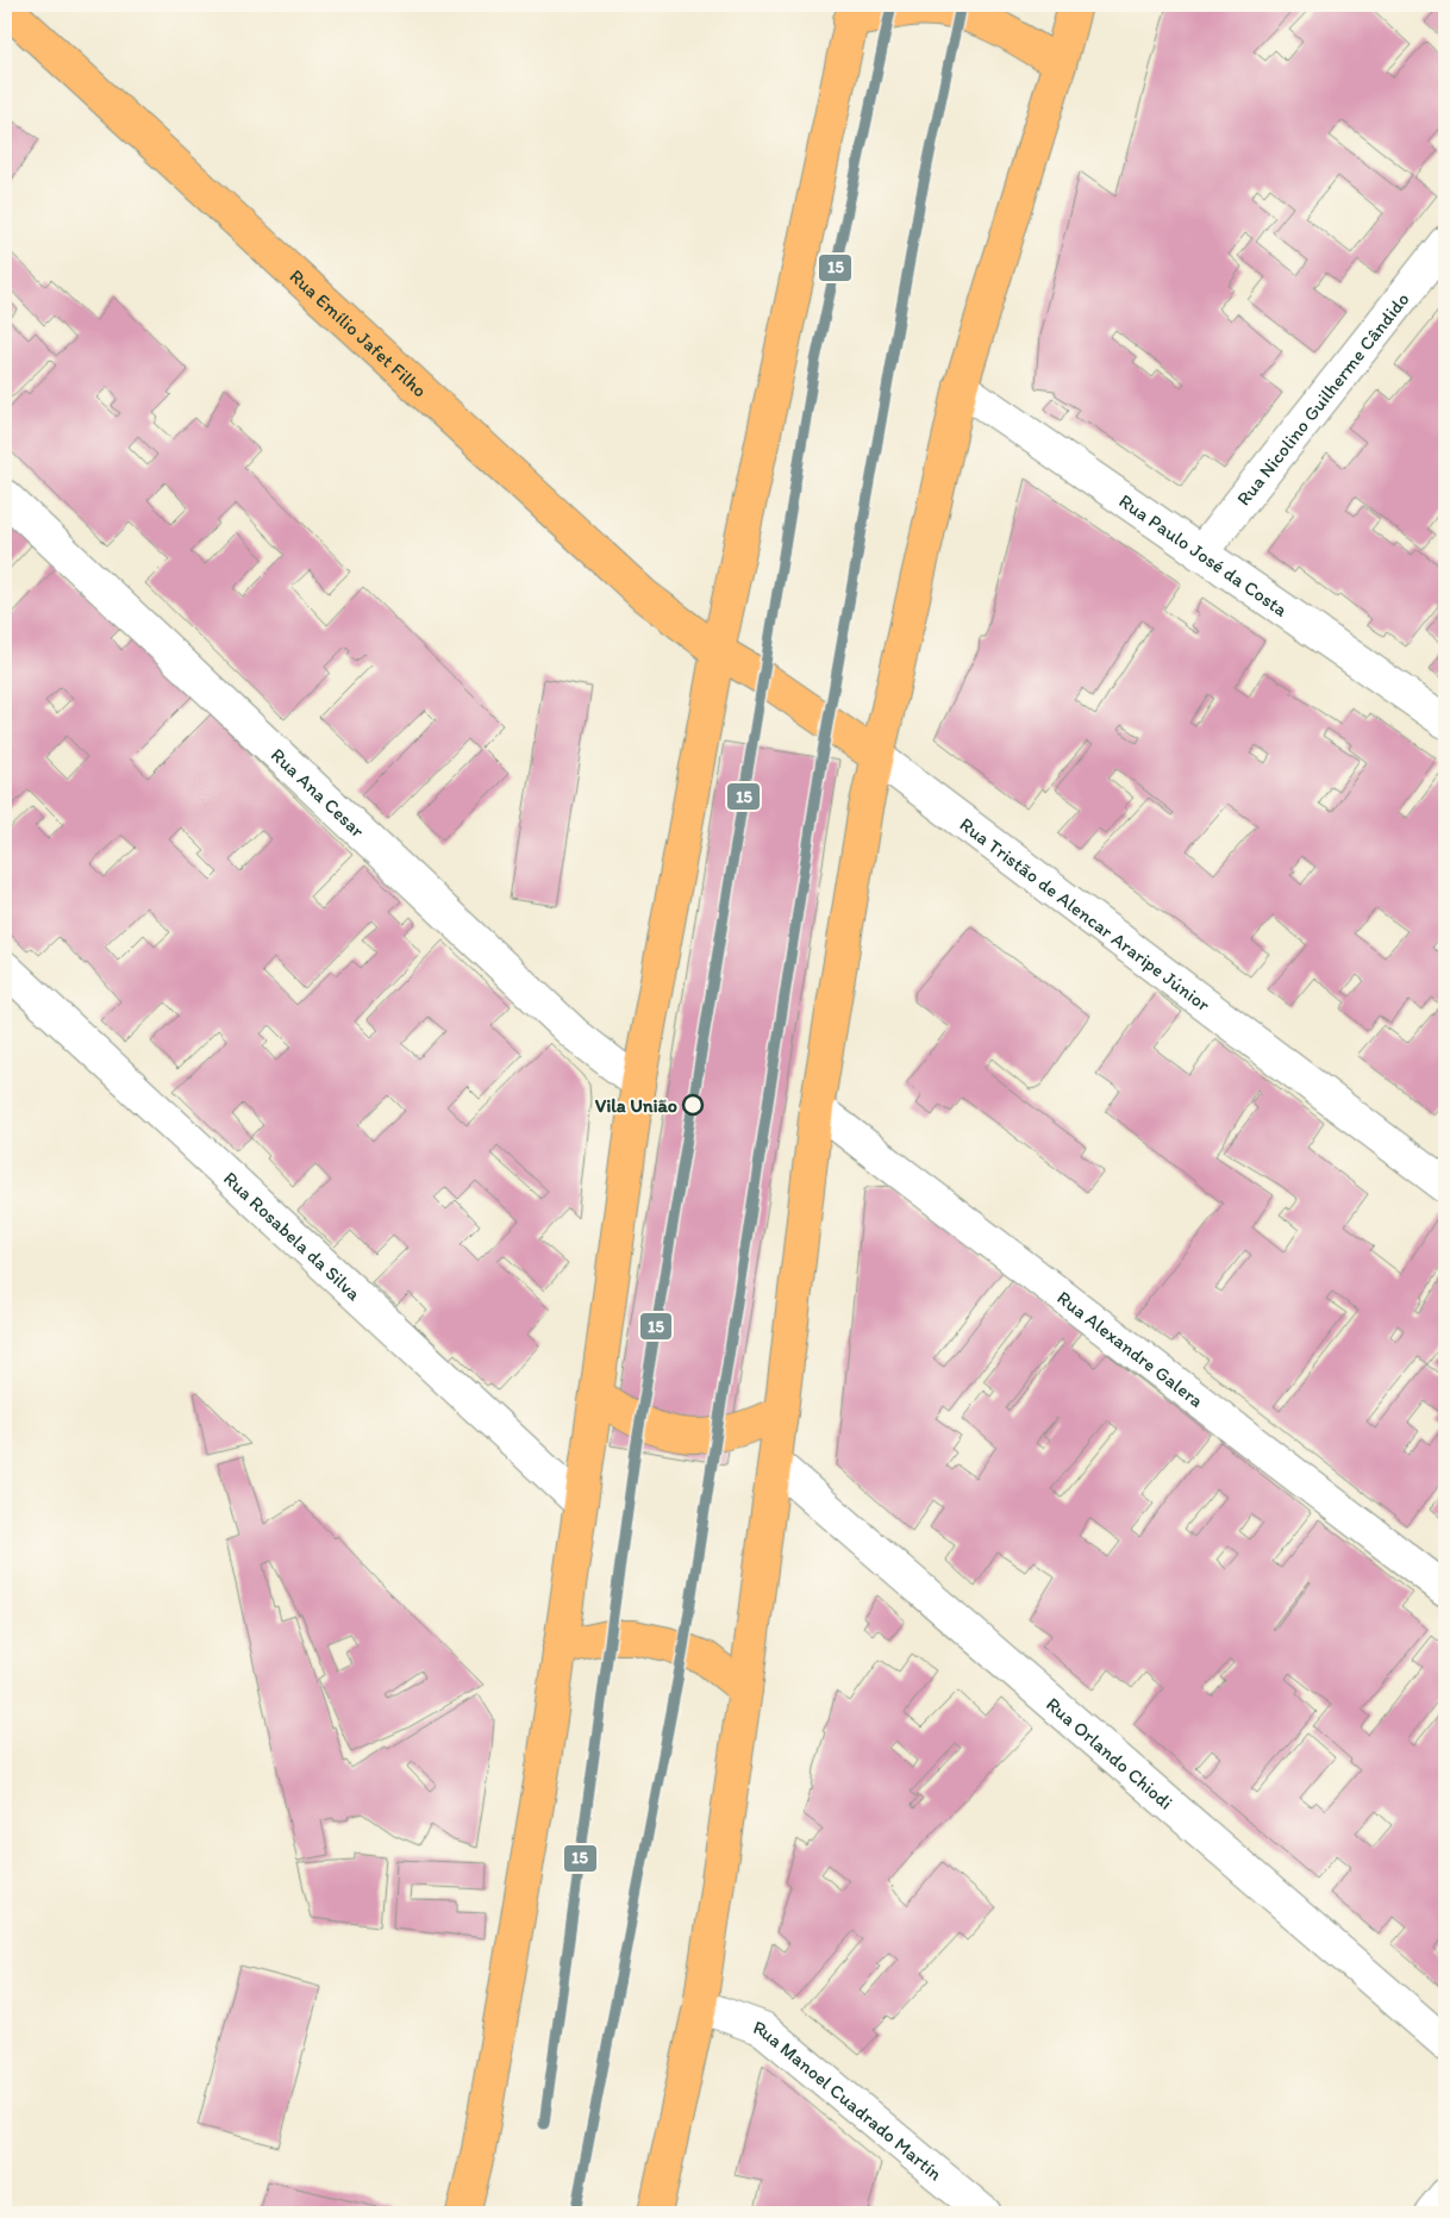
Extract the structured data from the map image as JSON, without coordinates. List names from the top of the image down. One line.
{"streets":{"main road":["Rua Emílio Jafet Filho","Rua Tristão de Alencar Araripe Júnior"],"street":["Rua Nicolino Guilherme Cândido","Rua Paulo José da Costa","Rua Ana Cesar","Rua Rosabela da Silva","Rua Alexandre Galera","Rua Orlando Chiodi","Rua Manoel Cuadrado Martín"]},"crossings":[["Rua Emílio Jafet Filho","Rua Tristão de Alencar Araripe Júnior"],["Rua Nicolino Guilherme Cândido","Rua Paulo José da Costa"]],"places":["Vila União"],"lines":["transit line 15"]}
